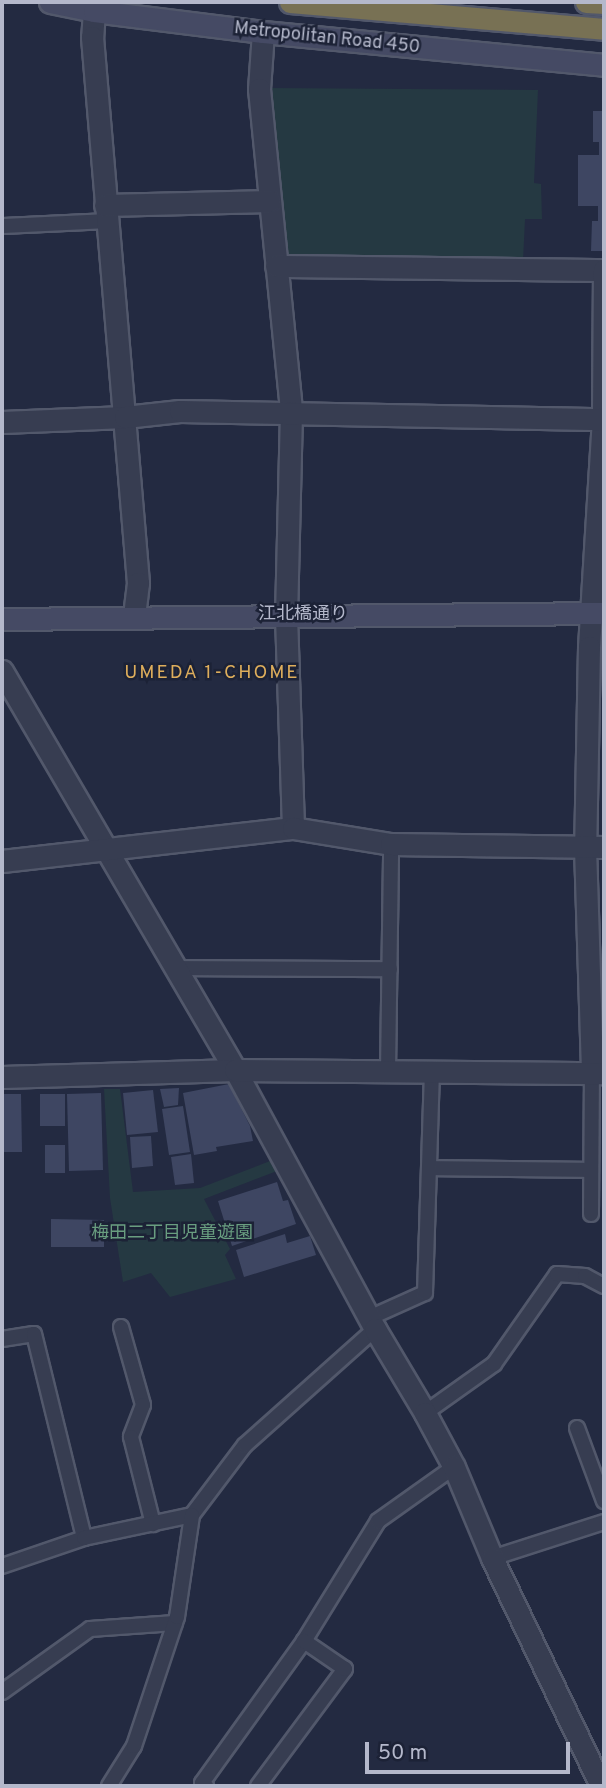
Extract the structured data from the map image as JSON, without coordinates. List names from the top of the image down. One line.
{"streets":{"main road":["Metropolitan Road 450","江北橋通り"]},"districts":["UMEDA 1-CHOME"],"parks":["梅田二丁目児童遊園"],"scale_bar":"50 m"}
